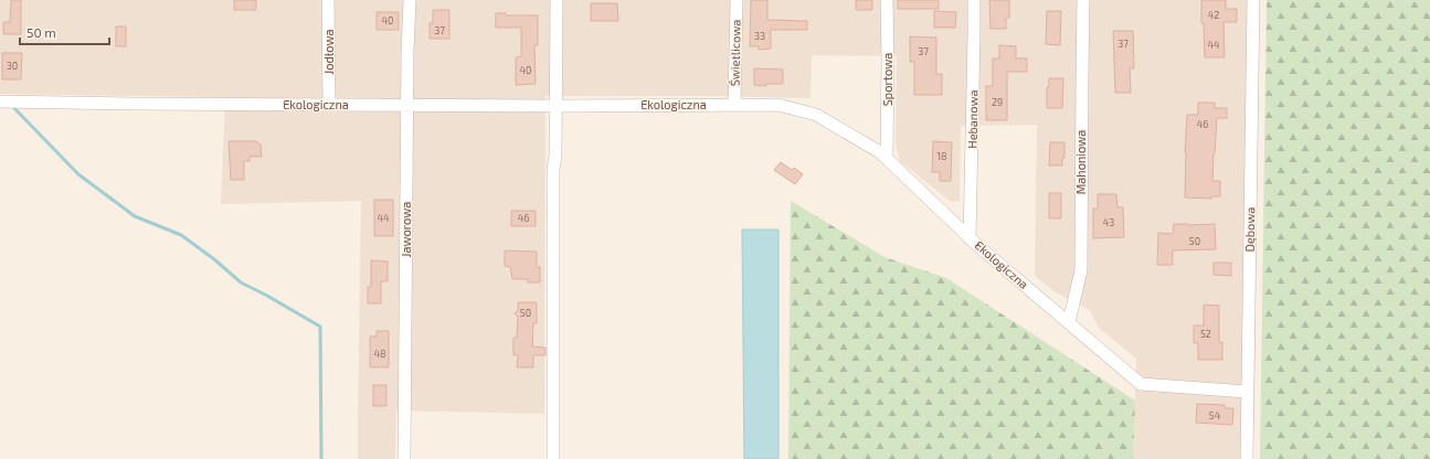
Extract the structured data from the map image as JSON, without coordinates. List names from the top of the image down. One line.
{"streets":{"street":["Jodłowa","Świetlicowa","Sportowa","Ekologiczna","Hebanowa","Mahoniowa","Jaworowa","Dębowa"]},"crossings":[["Jodłowa","Ekologiczna"],["Świetlicowa","Ekologiczna"],["Sportowa","Ekologiczna"],["Ekologiczna","Hebanowa"],["Ekologiczna","Mahoniowa"],["Ekologiczna","Jaworowa"],["Ekologiczna","Dębowa"]],"house_numbers":["42","40","37","33","37","44","37","30","40","29","46","18","44","46","43","50","50","52","48","54"],"scale_bar":"50 m"}
